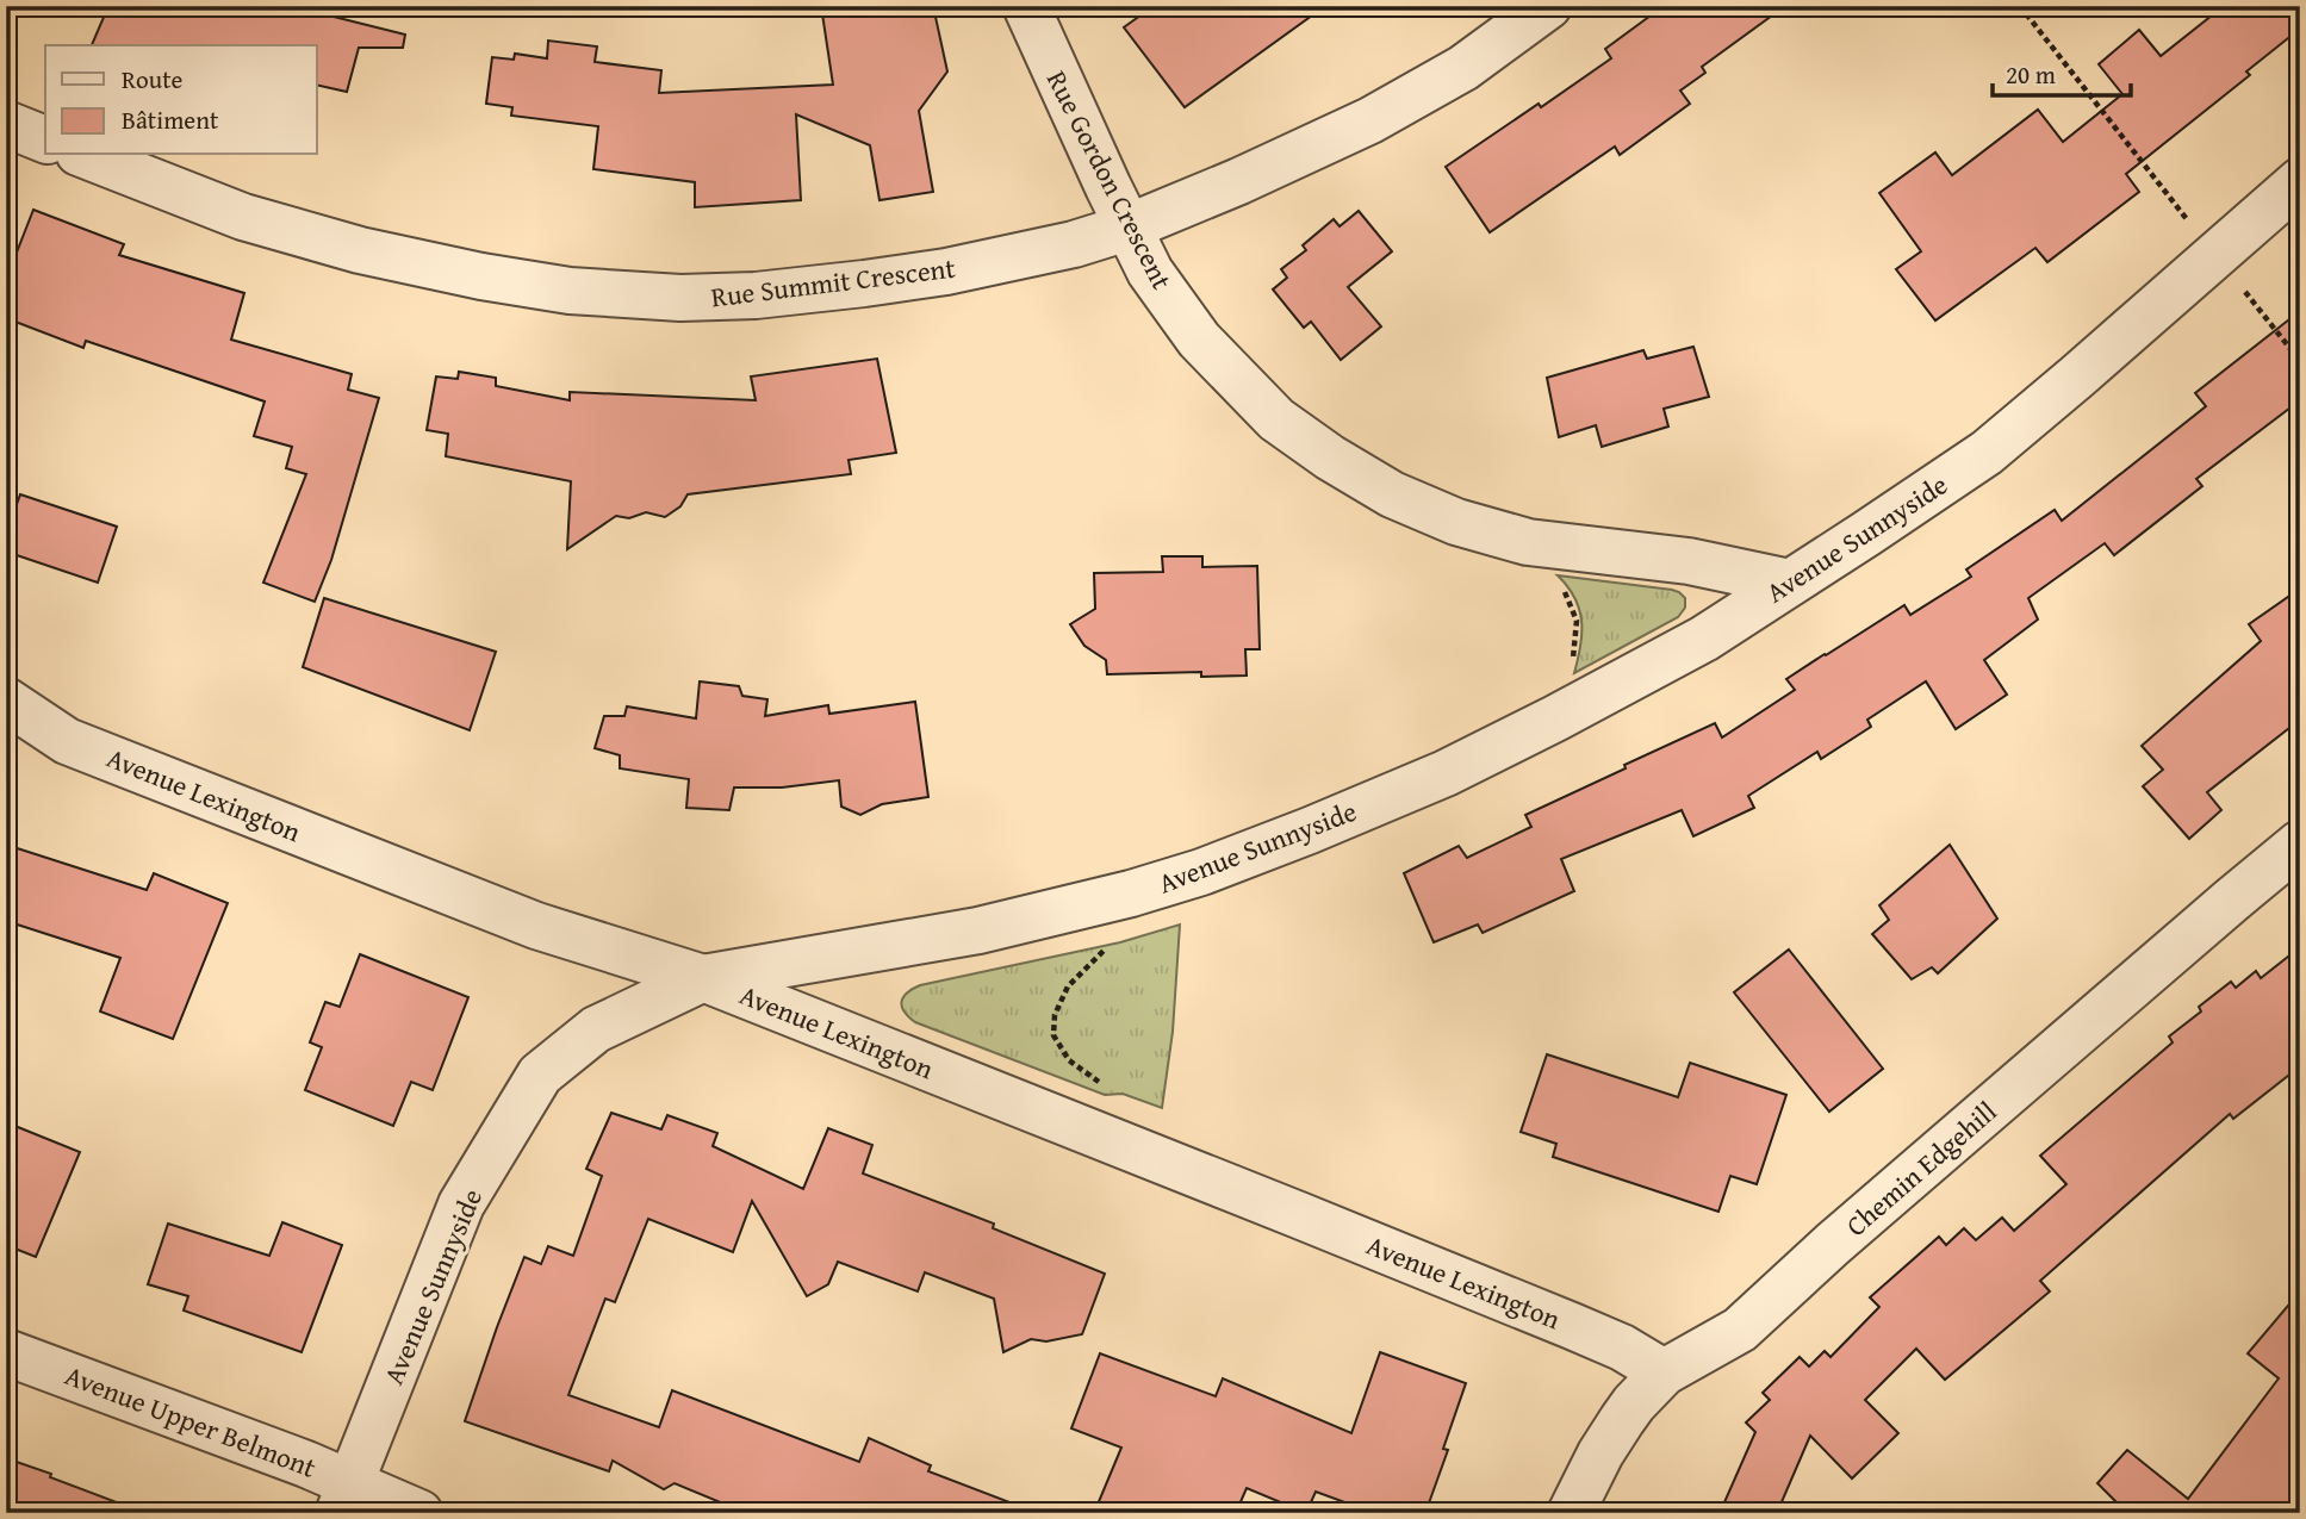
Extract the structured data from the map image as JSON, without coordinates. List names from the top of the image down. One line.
{"streets":{"street":["Rue Gordon Crescent","Rue Summit Crescent","Avenue Sunnyside","Avenue Lexington","Chemin Edgehill","Avenue Upper Belmont"]},"crossings":[["Rue Gordon Crescent","Rue Summit Crescent"],["Rue Gordon Crescent","Avenue Sunnyside"],["Avenue Sunnyside","Avenue Lexington"],["Avenue Sunnyside","Avenue Upper Belmont"],["Avenue Lexington","Chemin Edgehill"]],"legend":["Route","Bâtiment"],"scale_bar":"20 m"}
